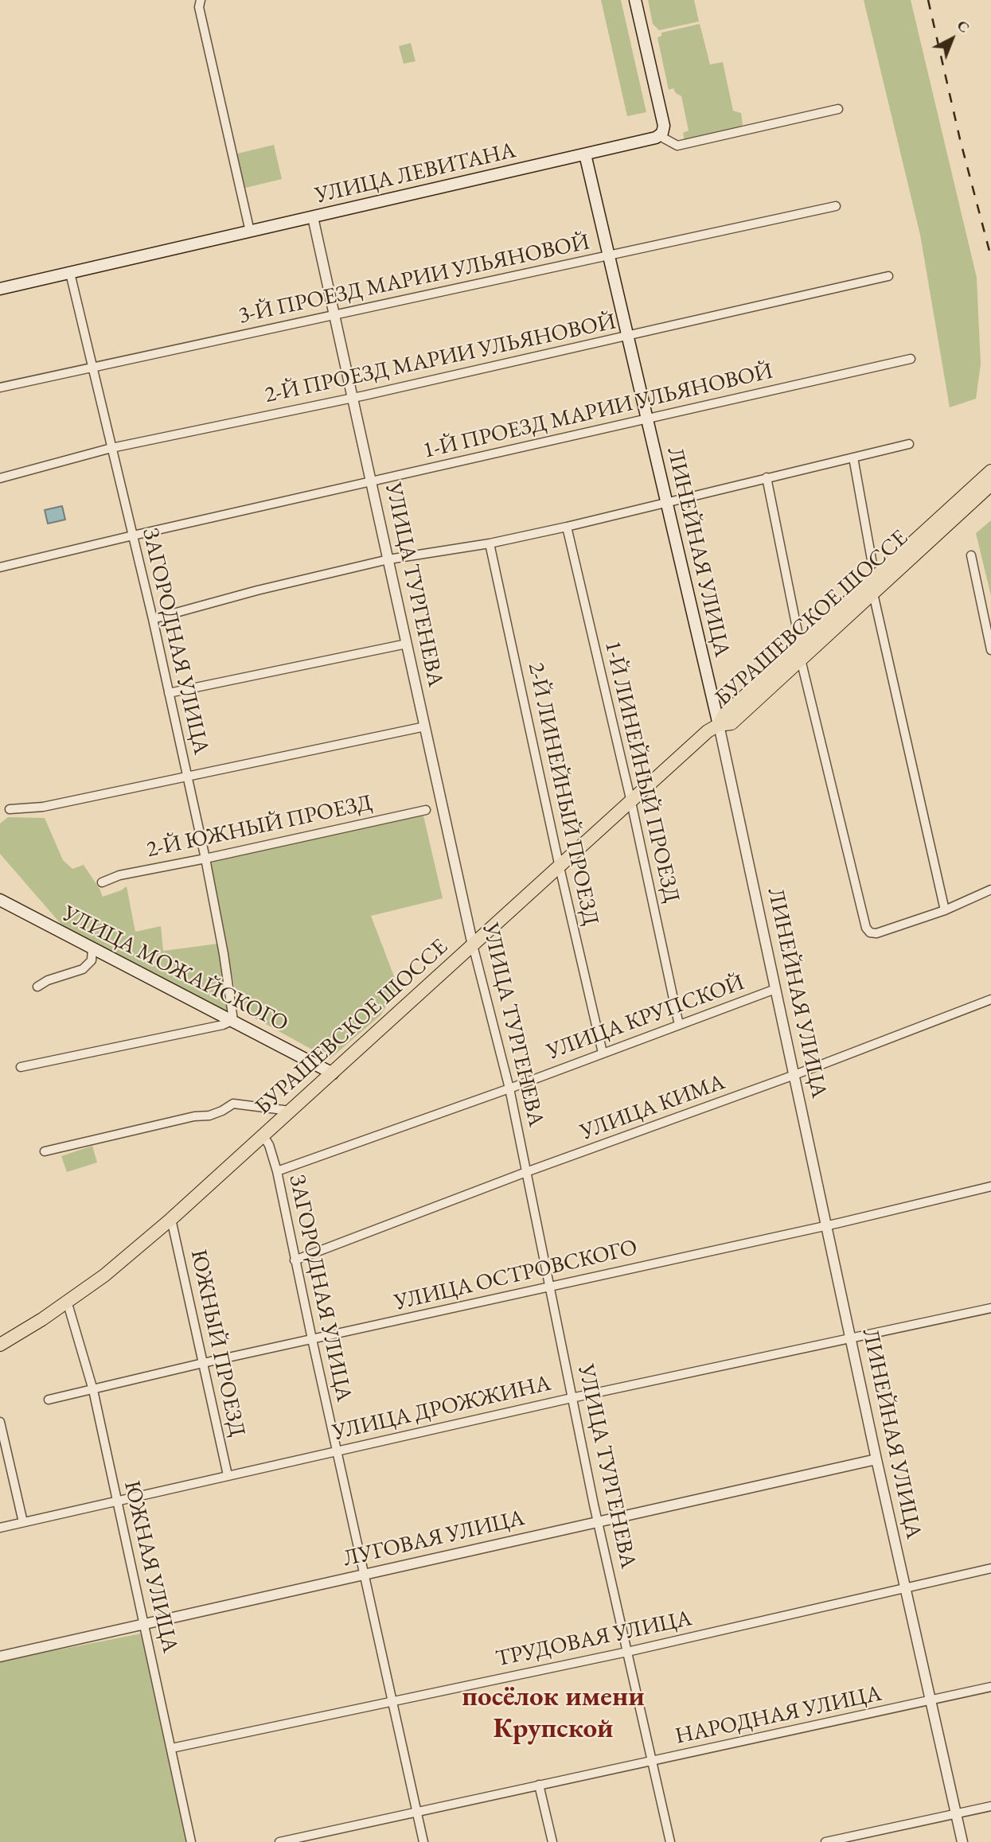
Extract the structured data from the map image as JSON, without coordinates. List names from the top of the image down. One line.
{"streets":{"main road":["УЛИЦА ЛЕВИТАНА","ЛИНЕЙНАЯ УЛИЦА","БУРАШЕВСКОЕ ШОССЕ","УЛИЦА МОЖАЙСКОГО"],"street":["3-Й ПРОЕЗД МАРИИ УЛЬЯНОВОЙ","2-Й ПРОЕЗД МАРИИ УЛЬЯНОВОЙ","1-Й ПРОЕЗД МАРИИ УЛЬЯНОВОЙ","УЛИЦА ТУРГЕНЕВА","ЗАГОРОДНАЯ УЛИЦА","1-Й ЛИНЕЙНЫЙ ПРОЕЗД","2-Й ЛИНЕЙНЫЙ ПРОЕЗД","2-Й ЮЖНЫЙ ПРОЕЗД","УЛИЦА КРУПСКОЙ","УЛИЦА КИМА","УЛИЦА ОСТРОВСКОГО","ЮЖНЫЙ ПРОЕЗД","УЛИЦА ДРОЖЖИНА","ЛУГОВАЯ УЛИЦА","ЮЖНАЯ УЛИЦА","ТРУДОВАЯ УЛИЦА","НАРОДНАЯ УЛИЦА"]},"crossings":[["УЛИЦА ЛЕВИТАНА","ЛИНЕЙНАЯ УЛИЦА"],["УЛИЦА ЛЕВИТАНА","УЛИЦА ТУРГЕНЕВА"],["УЛИЦА ЛЕВИТАНА","ЗАГОРОДНАЯ УЛИЦА"],["3-Й ПРОЕЗД МАРИИ УЛЬЯНОВОЙ","ЛИНЕЙНАЯ УЛИЦА"],["3-Й ПРОЕЗД МАРИИ УЛЬЯНОВОЙ","УЛИЦА ТУРГЕНЕВА"],["3-Й ПРОЕЗД МАРИИ УЛЬЯНОВОЙ","ЗАГОРОДНАЯ УЛИЦА"],["2-Й ПРОЕЗД МАРИИ УЛЬЯНОВОЙ","ЛИНЕЙНАЯ УЛИЦА"],["2-Й ПРОЕЗД МАРИИ УЛЬЯНОВОЙ","УЛИЦА ТУРГЕНЕВА"],["2-Й ПРОЕЗД МАРИИ УЛЬЯНОВОЙ","ЗАГОРОДНАЯ УЛИЦА"],["1-Й ПРОЕЗД МАРИИ УЛЬЯНОВОЙ","ЛИНЕЙНАЯ УЛИЦА"],["1-Й ПРОЕЗД МАРИИ УЛЬЯНОВОЙ","УЛИЦА ТУРГЕНЕВА"],["1-Й ПРОЕЗД МАРИИ УЛЬЯНОВОЙ","ЗАГОРОДНАЯ УЛИЦА"],["ЛИНЕЙНАЯ УЛИЦА","БУРАШЕВСКОЕ ШОССЕ"],["ЛИНЕЙНАЯ УЛИЦА","УЛИЦА КРУПСКОЙ"],["ЛИНЕЙНАЯ УЛИЦА","УЛИЦА КИМА"],["ЛИНЕЙНАЯ УЛИЦА","УЛИЦА ОСТРОВСКОГО"],["ЛИНЕЙНАЯ УЛИЦА","УЛИЦА ДРОЖЖИНА"],["ЛИНЕЙНАЯ УЛИЦА","ЛУГОВАЯ УЛИЦА"],["ЛИНЕЙНАЯ УЛИЦА","ТРУДОВАЯ УЛИЦА"],["ЛИНЕЙНАЯ УЛИЦА","НАРОДНАЯ УЛИЦА"],["УЛИЦА ТУРГЕНЕВА","БУРАШЕВСКОЕ ШОССЕ"],["УЛИЦА ТУРГЕНЕВА","УЛИЦА КРУПСКОЙ"],["УЛИЦА ТУРГЕНЕВА","УЛИЦА КИМА"],["УЛИЦА ТУРГЕНЕВА","УЛИЦА ОСТРОВСКОГО"],["УЛИЦА ТУРГЕНЕВА","УЛИЦА ДРОЖЖИНА"],["УЛИЦА ТУРГЕНЕВА","ЛУГОВАЯ УЛИЦА"],["УЛИЦА ТУРГЕНЕВА","ТРУДОВАЯ УЛИЦА"],["УЛИЦА ТУРГЕНЕВА","НАРОДНАЯ УЛИЦА"],["БУРАШЕВСКОЕ ШОССЕ","ЗАГОРОДНАЯ УЛИЦА"],["БУРАШЕВСКОЕ ШОССЕ","1-Й ЛИНЕЙНЫЙ ПРОЕЗД"],["БУРАШЕВСКОЕ ШОССЕ","2-Й ЛИНЕЙНЫЙ ПРОЕЗД"],["БУРАШЕВСКОЕ ШОССЕ","УЛИЦА МОЖАЙСКОГО"],["БУРАШЕВСКОЕ ШОССЕ","ЮЖНЫЙ ПРОЕЗД"],["БУРАШЕВСКОЕ ШОССЕ","ЮЖНАЯ УЛИЦА"],["ЗАГОРОДНАЯ УЛИЦА","2-Й ЮЖНЫЙ ПРОЕЗД"],["ЗАГОРОДНАЯ УЛИЦА","УЛИЦА МОЖАЙСКОГО"],["ЗАГОРОДНАЯ УЛИЦА","УЛИЦА КРУПСКОЙ"],["ЗАГОРОДНАЯ УЛИЦА","УЛИЦА КИМА"],["ЗАГОРОДНАЯ УЛИЦА","УЛИЦА ОСТРОВСКОГО"],["ЗАГОРОДНАЯ УЛИЦА","УЛИЦА ДРОЖЖИНА"],["ЗАГОРОДНАЯ УЛИЦА","ЛУГОВАЯ УЛИЦА"],["ЗАГОРОДНАЯ УЛИЦА","ТРУДОВАЯ УЛИЦА"],["ЗАГОРОДНАЯ УЛИЦА","НАРОДНАЯ УЛИЦА"],["1-Й ЛИНЕЙНЫЙ ПРОЕЗД","УЛИЦА КРУПСКОЙ"],["2-Й ЛИНЕЙНЫЙ ПРОЕЗД","УЛИЦА КРУПСКОЙ"],["УЛИЦА ОСТРОВСКОГО","ЮЖНЫЙ ПРОЕЗД"],["УЛИЦА ОСТРОВСКОГО","ЮЖНАЯ УЛИЦА"],["ЮЖНЫЙ ПРОЕЗД","УЛИЦА ДРОЖЖИНА"],["УЛИЦА ДРОЖЖИНА","ЮЖНАЯ УЛИЦА"],["ЛУГОВАЯ УЛИЦА","ЮЖНАЯ УЛИЦА"],["ЮЖНАЯ УЛИЦА","ТРУДОВАЯ УЛИЦА"]],"districts":["посёлок имени Крупской"],"north":"top right"}
